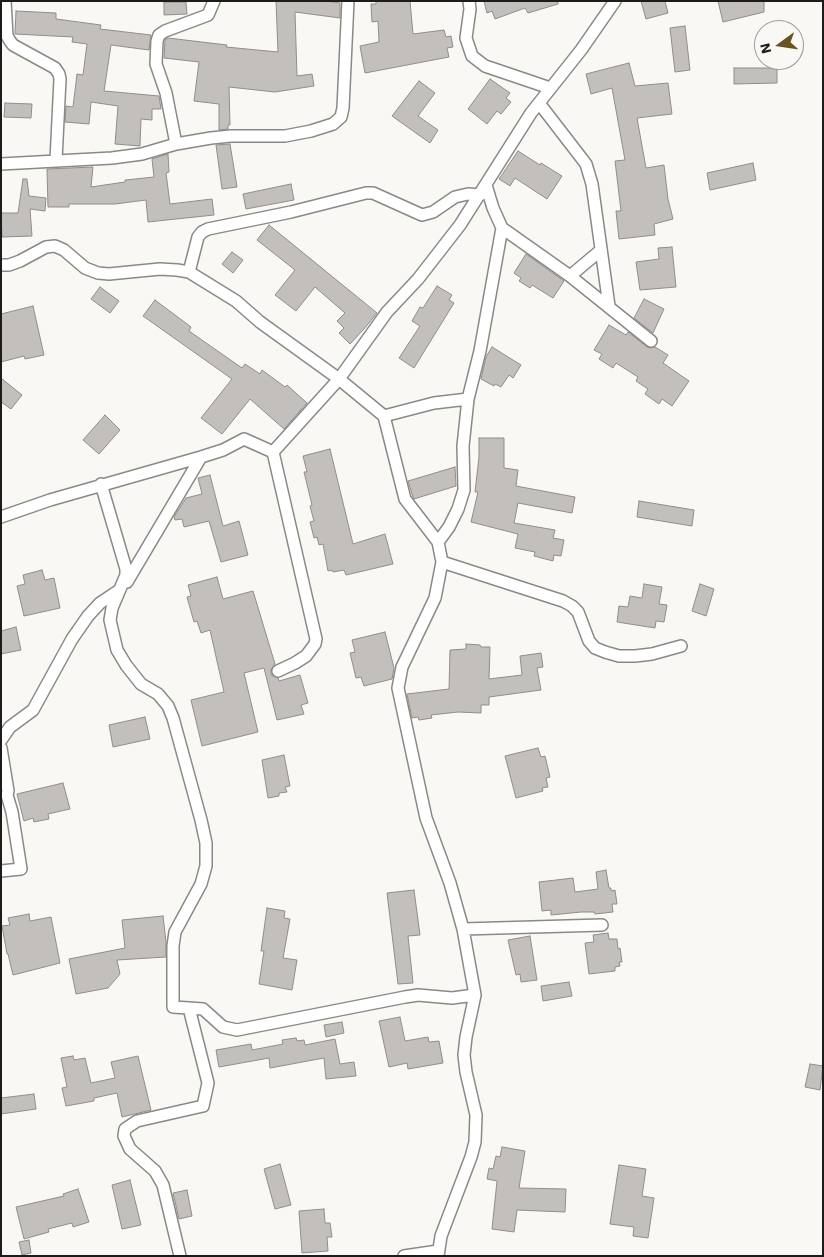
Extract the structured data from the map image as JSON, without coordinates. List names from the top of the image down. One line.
{"north":"left"}
